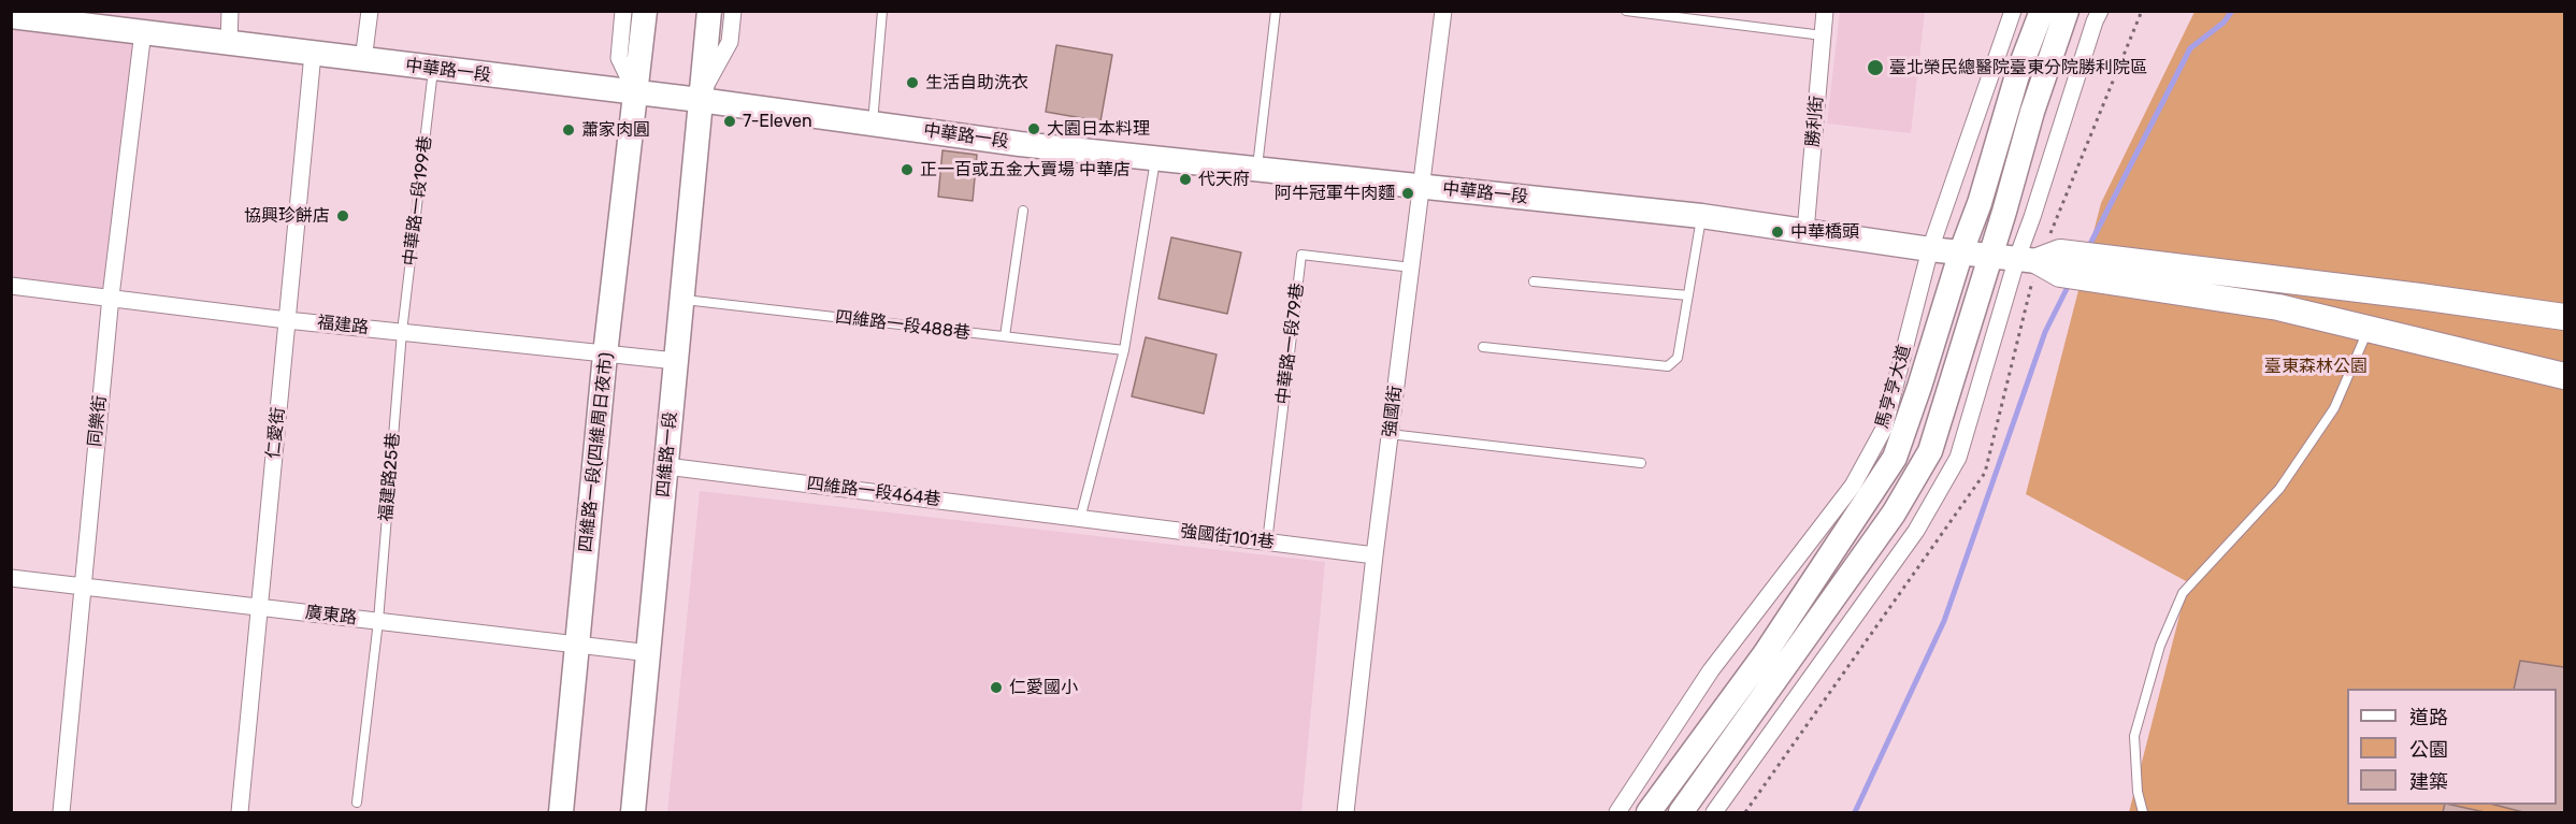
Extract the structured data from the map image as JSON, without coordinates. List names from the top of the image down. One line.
{"streets":{"street":["中華路一段","勝利街","福建路","馬亨亨大道","強國街","同樂街","仁愛街","四維路一段(四維周日夜市)","四維路一段","四維路一段464巷","強國街101巷","廣東路"],"lane":["中華路一段199巷","四維路一段488巷","中華路一段79巷","福建路25巷"]},"crossings":[["中華路一段","勝利街"],["中華路一段","中華路一段199巷"],["中華路一段","馬亨亨大道"],["中華路一段","強國街"],["中華路一段","同樂街"],["中華路一段","仁愛街"],["中華路一段","四維路一段(四維周日夜市)"],["中華路一段","四維路一段"],["中華路一段199巷","福建路"],["中華路一段199巷","福建路25巷"],["福建路","同樂街"],["福建路","仁愛街"],["福建路","四維路一段(四維周日夜市)"],["福建路","四維路一段"],["福建路","福建路25巷"],["四維路一段488巷","四維路一段"],["中華路一段79巷","強國街"],["中華路一段79巷","強國街101巷"],["強國街","強國街101巷"],["同樂街","廣東路"],["仁愛街","廣東路"],["四維路一段(四維周日夜市)","廣東路"],["四維路一段","四維路一段464巷"],["四維路一段","廣東路"],["福建路25巷","廣東路"],["四維路一段464巷","強國街101巷"]],"parks":["臺東森林公園"],"places":["臺北榮民總醫院臺東分院勝利院區","生活自助洗衣","7-Eleven","大園日本料理","蕭家肉圓","正一百或五金大賣場 中華店","代天府","阿牛冠軍牛肉麵","協興珍餅店","中華橋頭","仁愛國小"],"legend":["道路","公園","建築"]}
